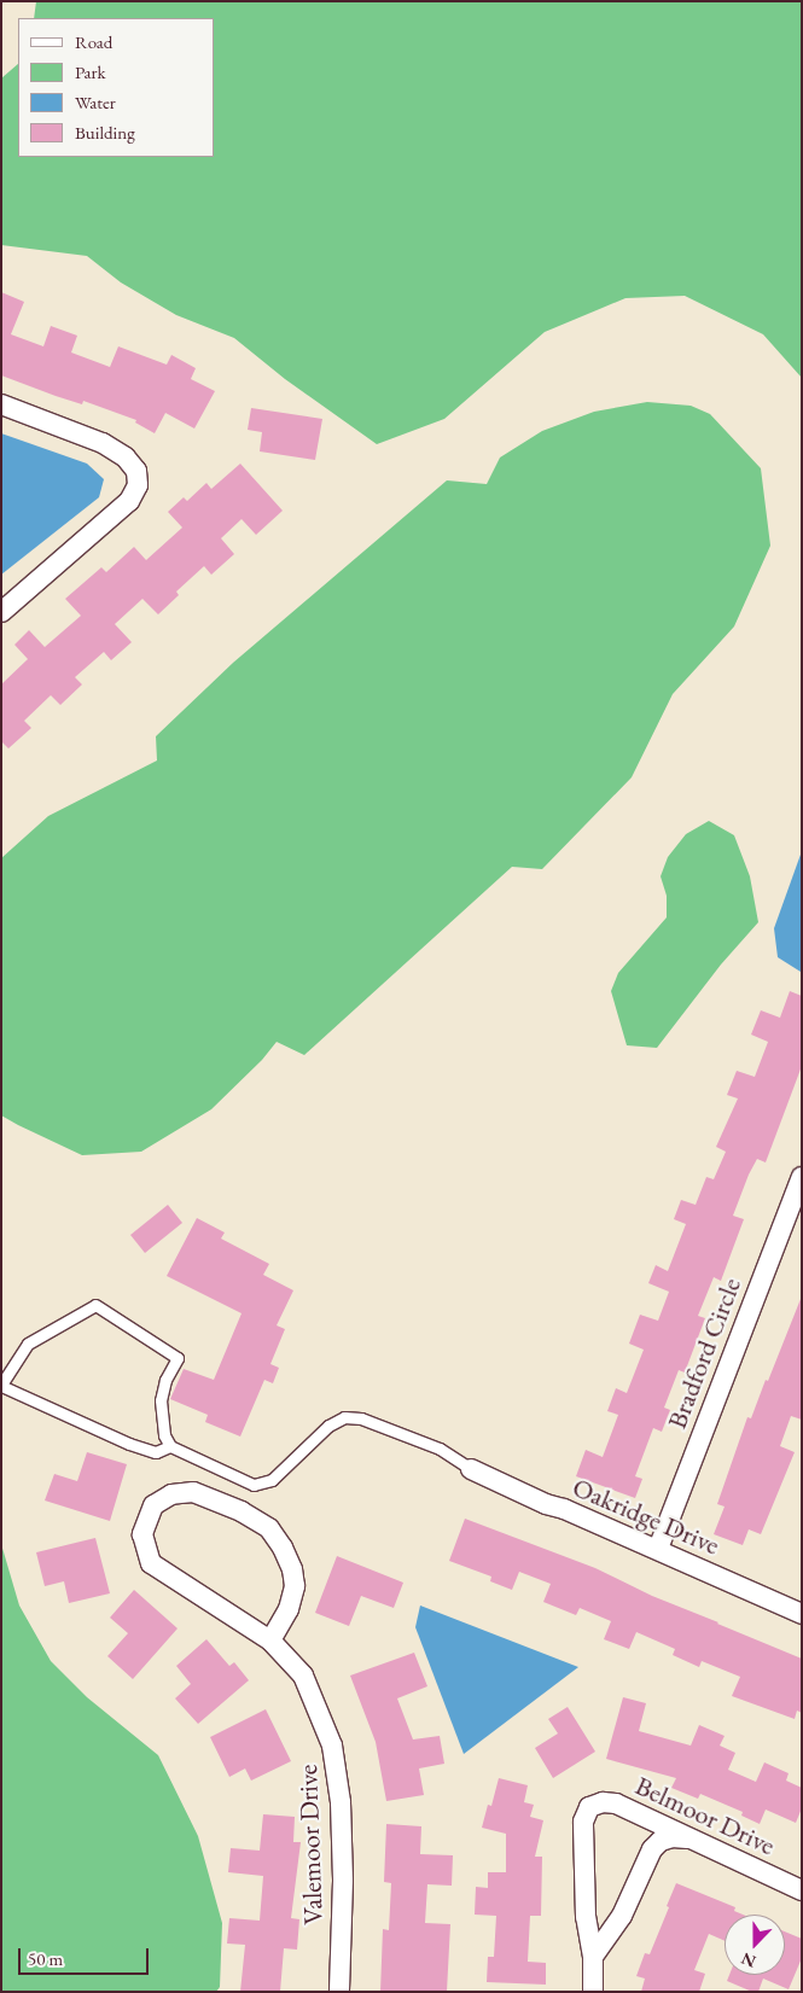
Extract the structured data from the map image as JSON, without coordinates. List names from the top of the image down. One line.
{"streets":{"street":["Bradford Circle","Oakridge Drive","Belmoor Drive","Valemoor Drive"]},"crossings":[["Bradford Circle","Oakridge Drive"]],"legend":["Road","Park","Water","Building"],"scale_bar":"50 m","north":"bottom"}
